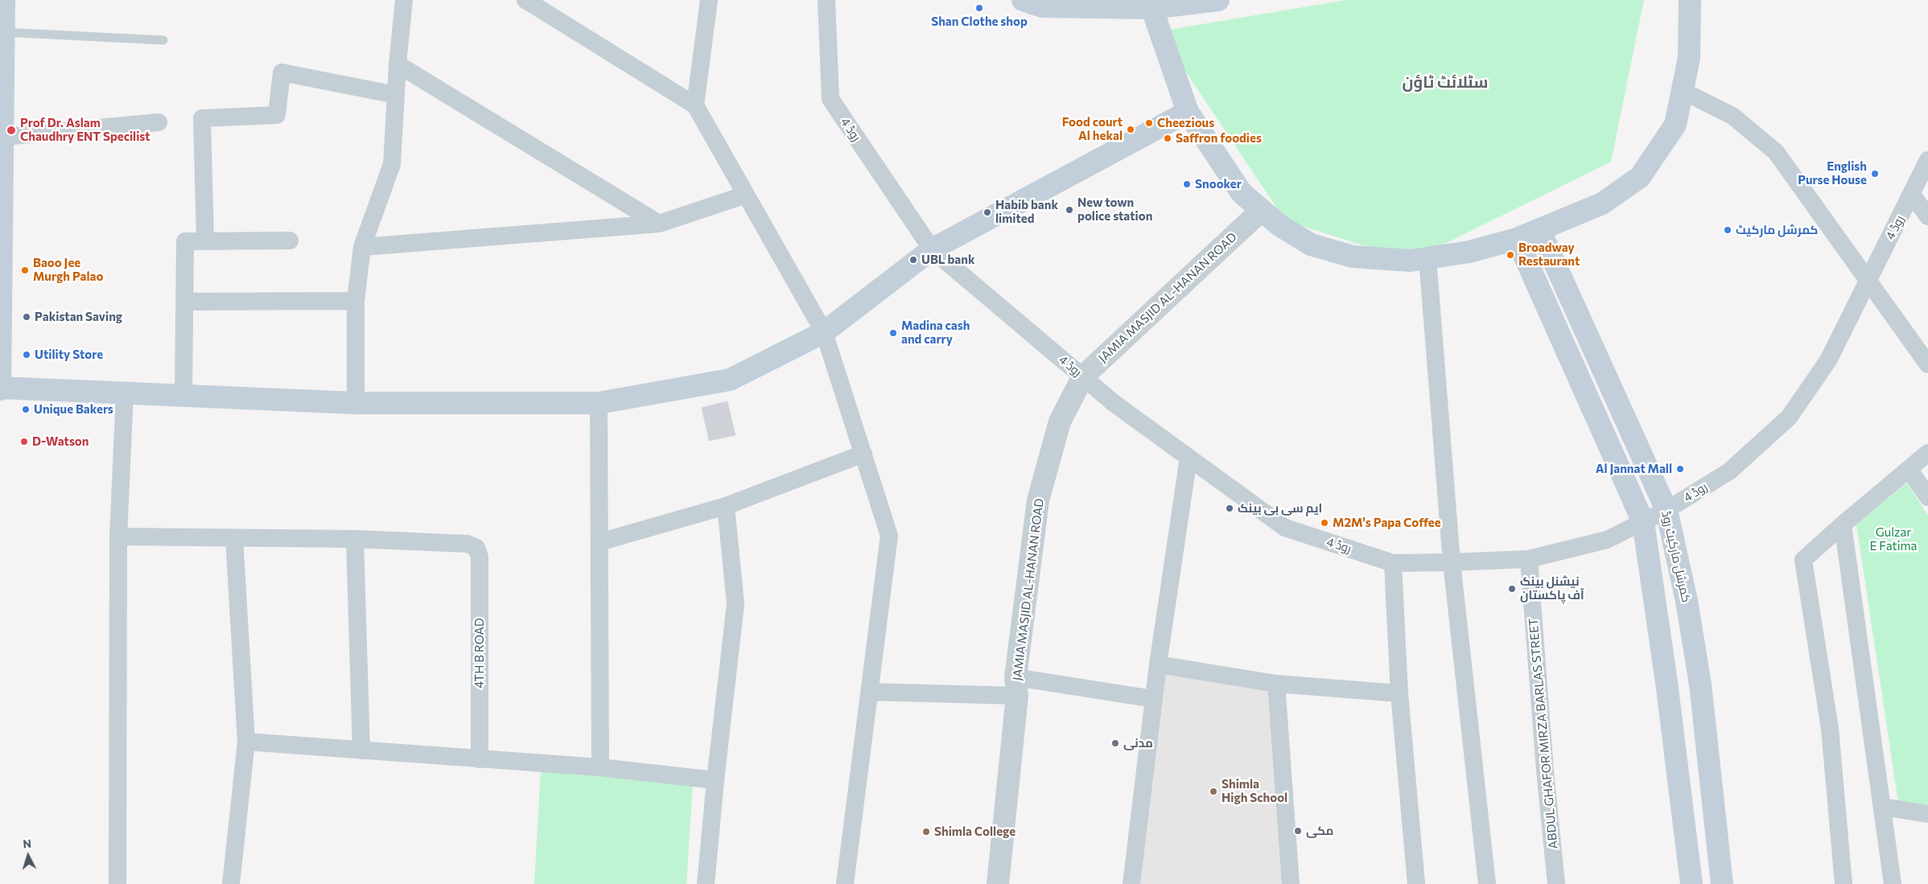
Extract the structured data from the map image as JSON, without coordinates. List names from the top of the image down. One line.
{"streets":{"main road":["کمرشل مارکیٹ روڈ"],"street":["روڈ 4","JAMIA MASJID AL-HANAN ROAD","4TH B ROAD","ABDUL GHAFOR MIRZA BARLAS STREET"]},"crossings":[["روڈ 4","JAMIA MASJID AL-HANAN ROAD"],["روڈ 4","کمرشل مارکیٹ روڈ"],["روڈ 4","ABDUL GHAFOR MIRZA BARLAS STREET"]],"districts":["سٹلائٹ ٹاؤن"],"parks":["Gulzar E Fatima"],"places":["Shan Clothe shop","Cheezious","Food court Al hekal","Prof Dr. Aslam Chaudhry ENT Specilist","Saffron foodies","English Purse House","Snooker","New town police station","Habib bank limited","کمرشل مارکیٹ","Broadway Restaurant","UBL bank","Baoo Jee Murgh Palao","Pakistan Saving","Madina cash and carry","Utility Store","Unique Bakers","D-Watson","Al Jannat Mall","ایم سی بی بینک","M2M's Papa Coffee","نیشنل بینک آف پاکستان","مدنی","Shimla High School","مکی","Shimla College"],"north":"top"}
